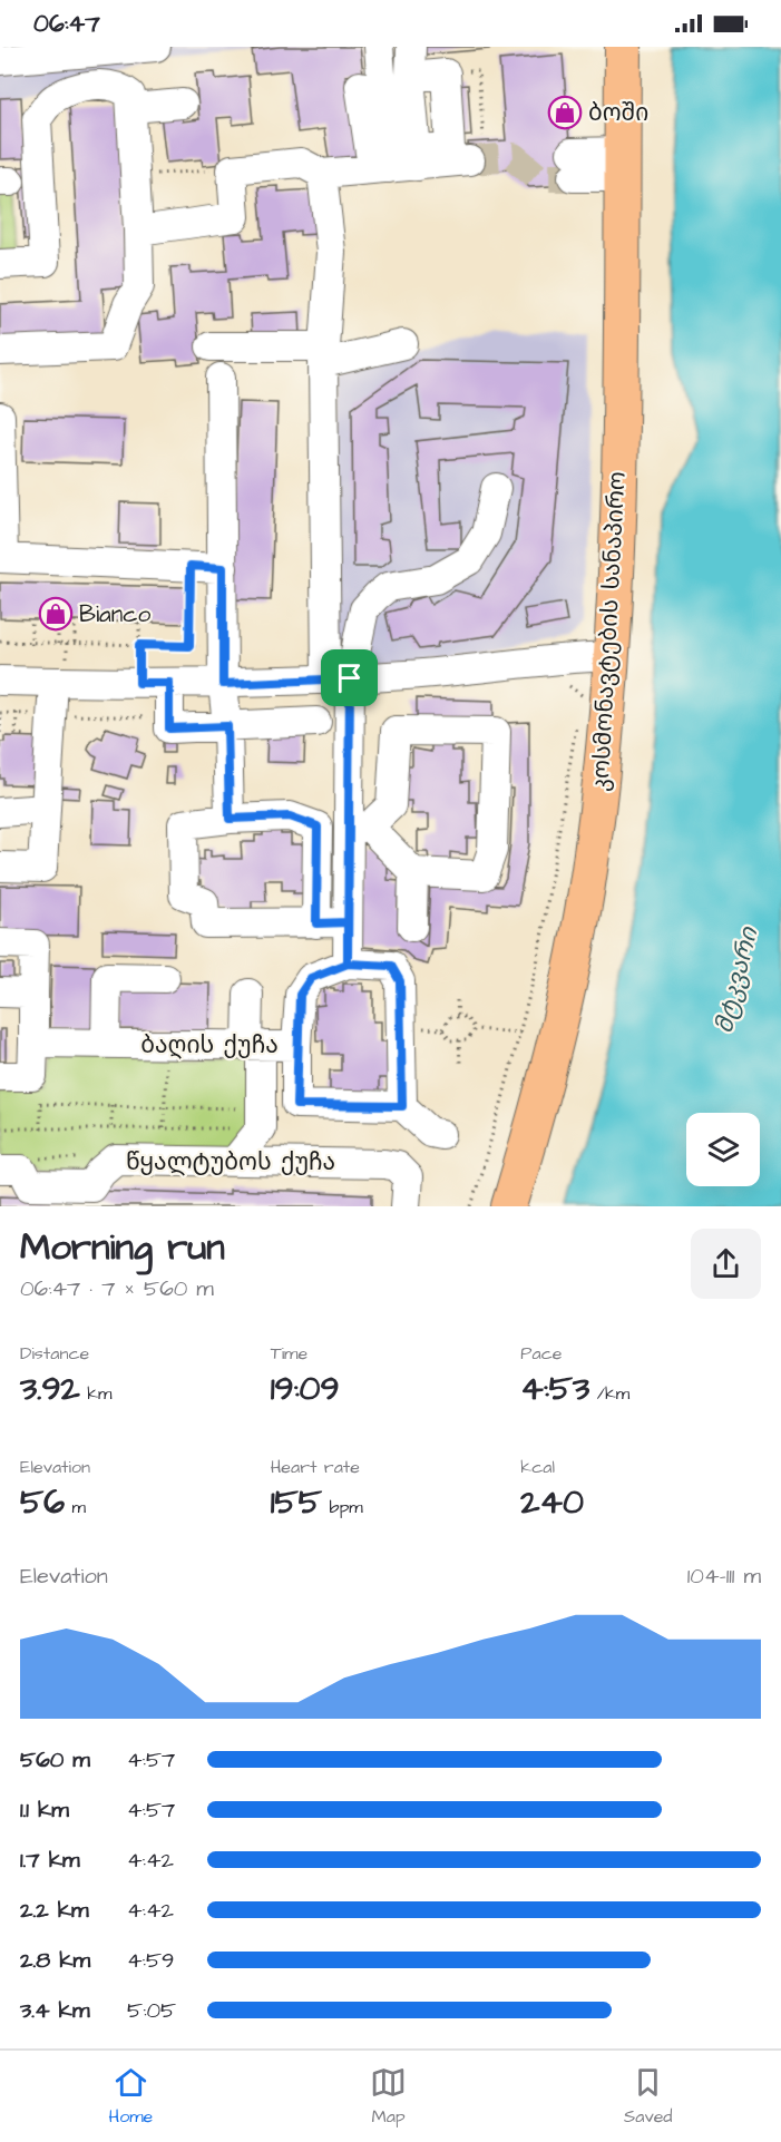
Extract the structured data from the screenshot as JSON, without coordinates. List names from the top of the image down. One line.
{"streets":{"main road":["კოსმონავტების სანაპირო"],"street":["ბაღის ქუჩა","წყალტუბოს ქუჩა"]},"water":["მტკვარი"],"places":{"shop":["ბოში","Bianco"]},"page":{"status":"06:47","heading":["Morning run","06:47 · 7 × 560 m"],"stats":[["Distance","3.92 km"],["Time","19:09"],["Pace","4:53 /km"],["Elevation","56 m"],["Heart rate","155 bpm"],["kcal","240"]],"chart":["Elevation","104–111 m"],"list":[{"name":"560 m","note":"4:57"},{"name":"1.1 km","note":"4:57"},{"name":"1.7 km","note":"4:42"},{"name":"2.2 km","note":"4:42"},{"name":"2.8 km","note":"4:59"},{"name":"3.4 km","note":"5:05"}],"tabs":["Home","Map","Saved"]}}
